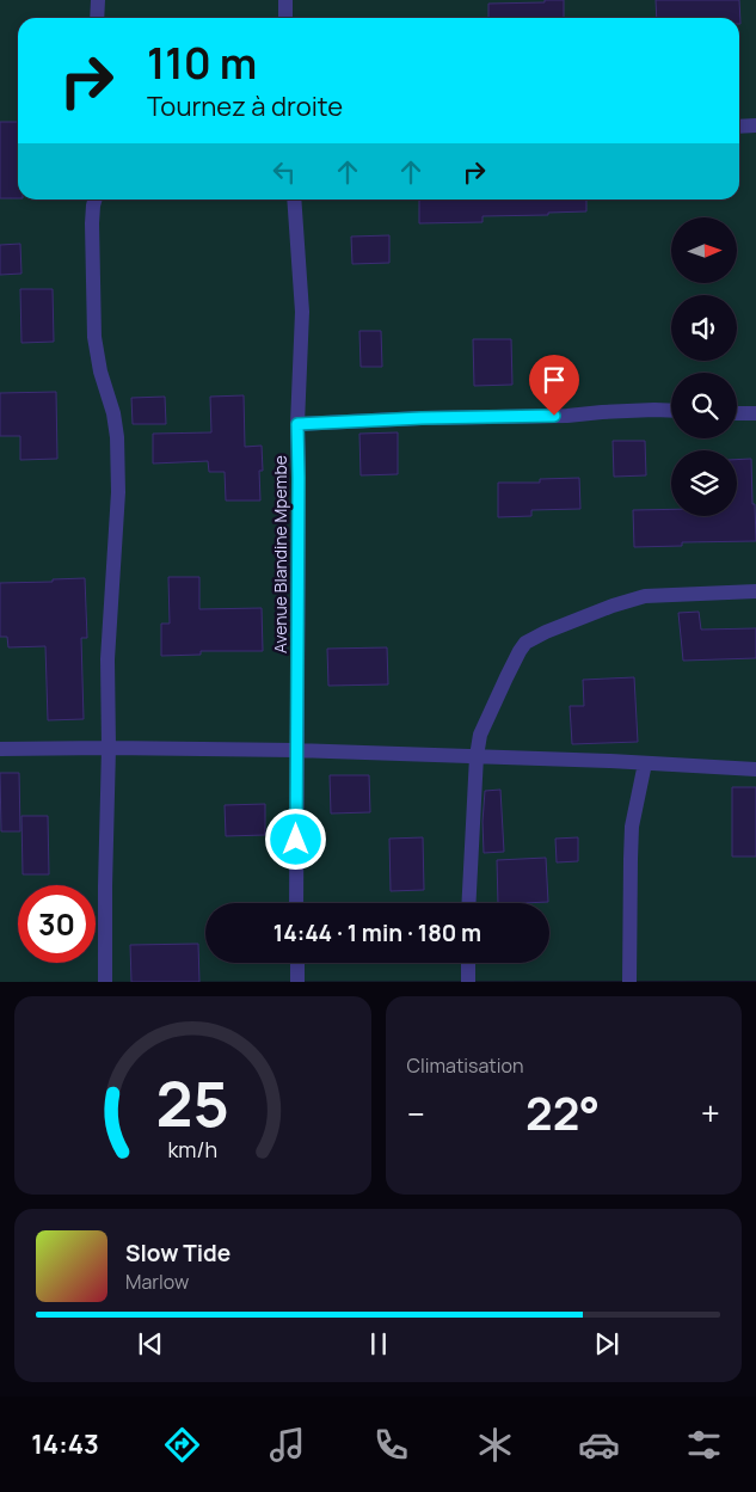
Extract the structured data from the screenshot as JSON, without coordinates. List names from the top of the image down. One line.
{"streets":{"street":["Avenue Blandine Mpembe"]},"north":"right","page":{"turn":["110 m","Tournez à droite"],"limit":"30","trip":"14:44 · 1 min · 180 m","tile":"Climatisation","heat":["−","22°","+"],"song":["Slow Tide","Marlow"],"tabs":"14:43","gauge":["25","km/h"]}}
